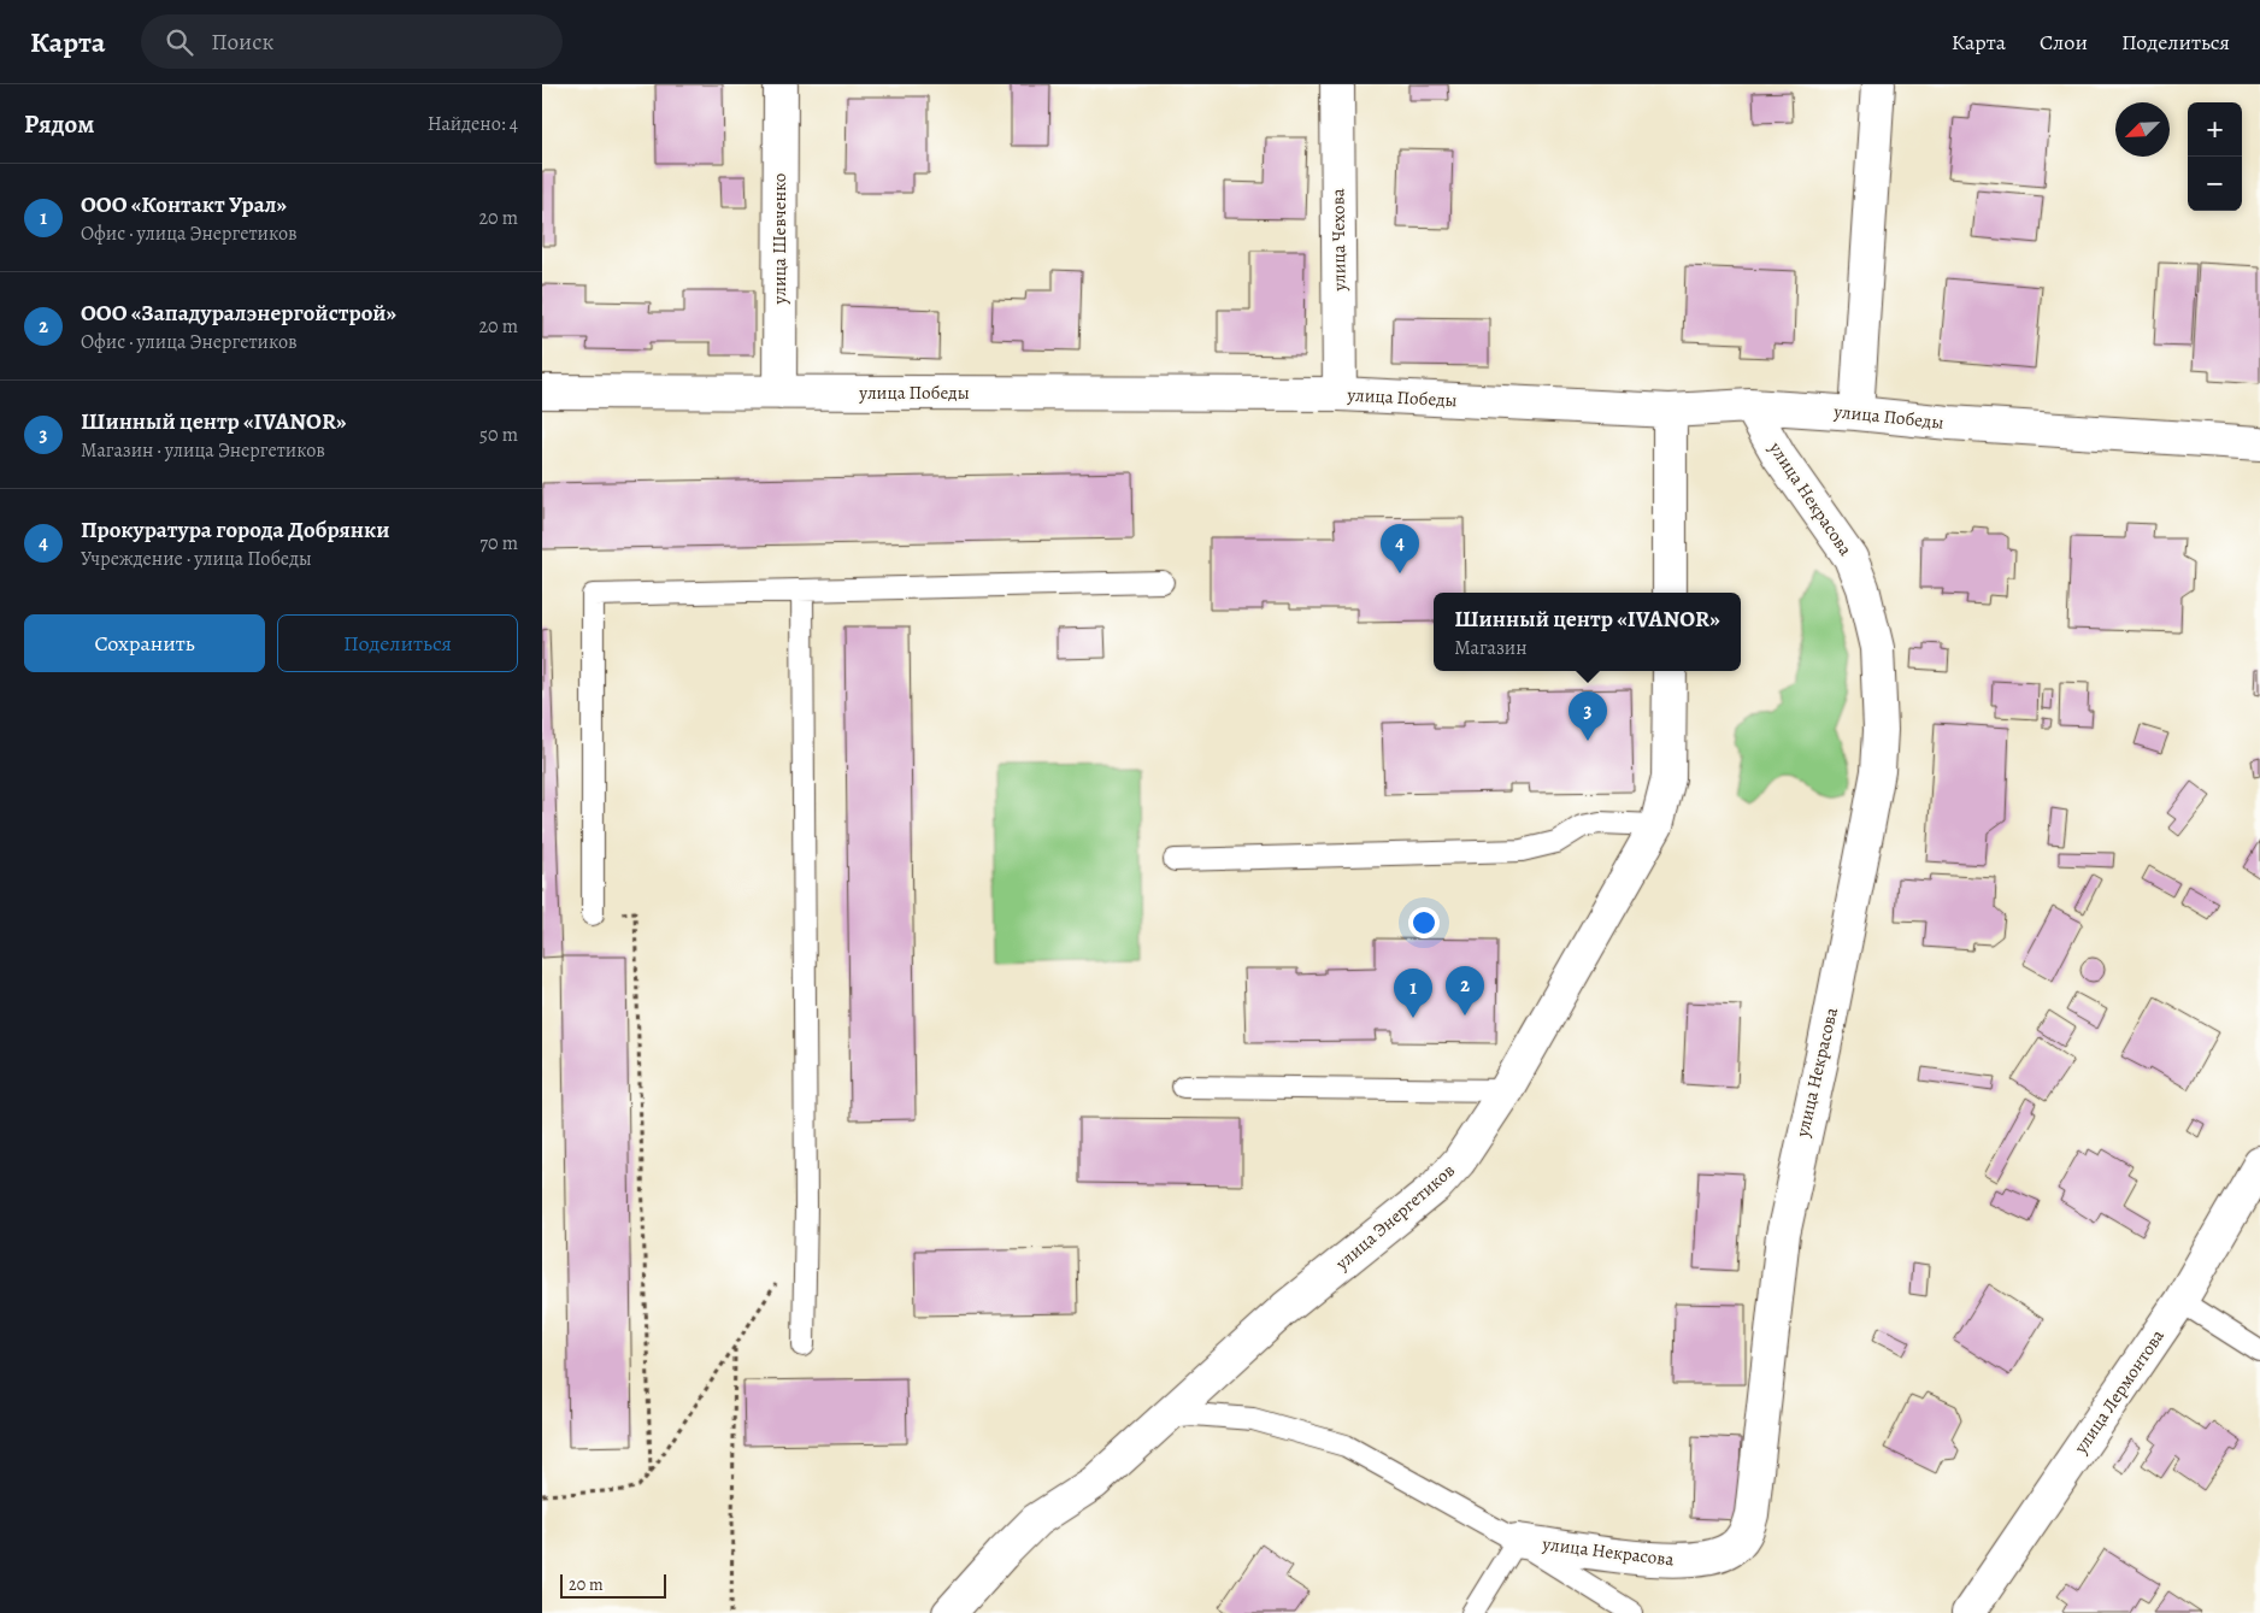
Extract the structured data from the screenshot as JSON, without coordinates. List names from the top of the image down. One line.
{"streets":{"street":["улица Шевченко","улица Чехова","улица Победы","улица Некрасова","улица Энергетиков","улица Лермонтова"]},"crossings":[["улица Шевченко","улица Победы"],["улица Чехова","улица Победы"],["улица Победы","улица Некрасова"]],"scale_bar":"20 m","north":"bottom left","page":{"header":"Карта","search":"Поиск","nav":["Карта","Слои","Поделиться"],"heading":["Рядом","Найдено: 4"],"map_buttons":["+","−"],"list":[{"mark":"1","name":"ООО «Контакт Урал»","note":"Офис · улица Энергетиков","value":"20 m"},{"mark":"2","name":"ООО «Западуралэнергойстрой»","note":"Офис · улица Энергетиков","value":"20 m"},{"mark":"3","name":"Шинный центр «IVANOR»","note":"Магазин · улица Энергетиков","value":"50 m"},{"mark":"4","name":"Прокуратура города Добрянки","note":"Учреждение · улица Победы","value":"70 m"}],"pins":["4","3","2","1"],"popup":["Шинный центр «IVANOR»","Магазин"],"buttons":["Сохранить","Поделиться"],"scale":"20 m"}}
